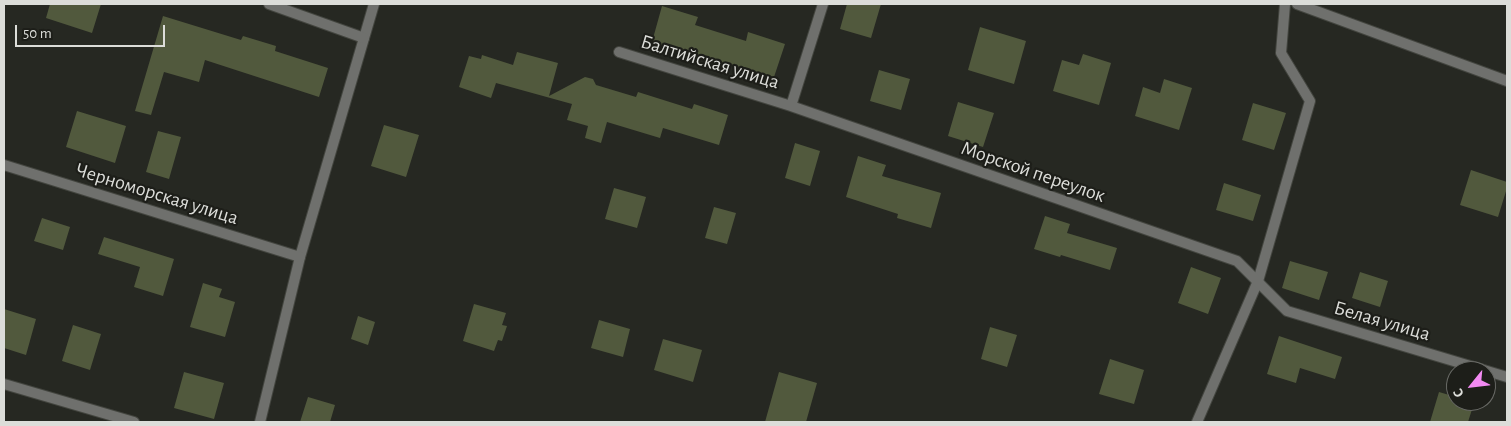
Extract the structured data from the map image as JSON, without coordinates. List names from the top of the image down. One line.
{"streets":{"street":["Балтийская улица","Морской переулок","Черноморская улица","Белая улица"]},"crossings":[["Балтийская улица","Морской переулок"],["Морской переулок","Белая улица"]],"scale_bar":"50 m","north":"bottom left"}
